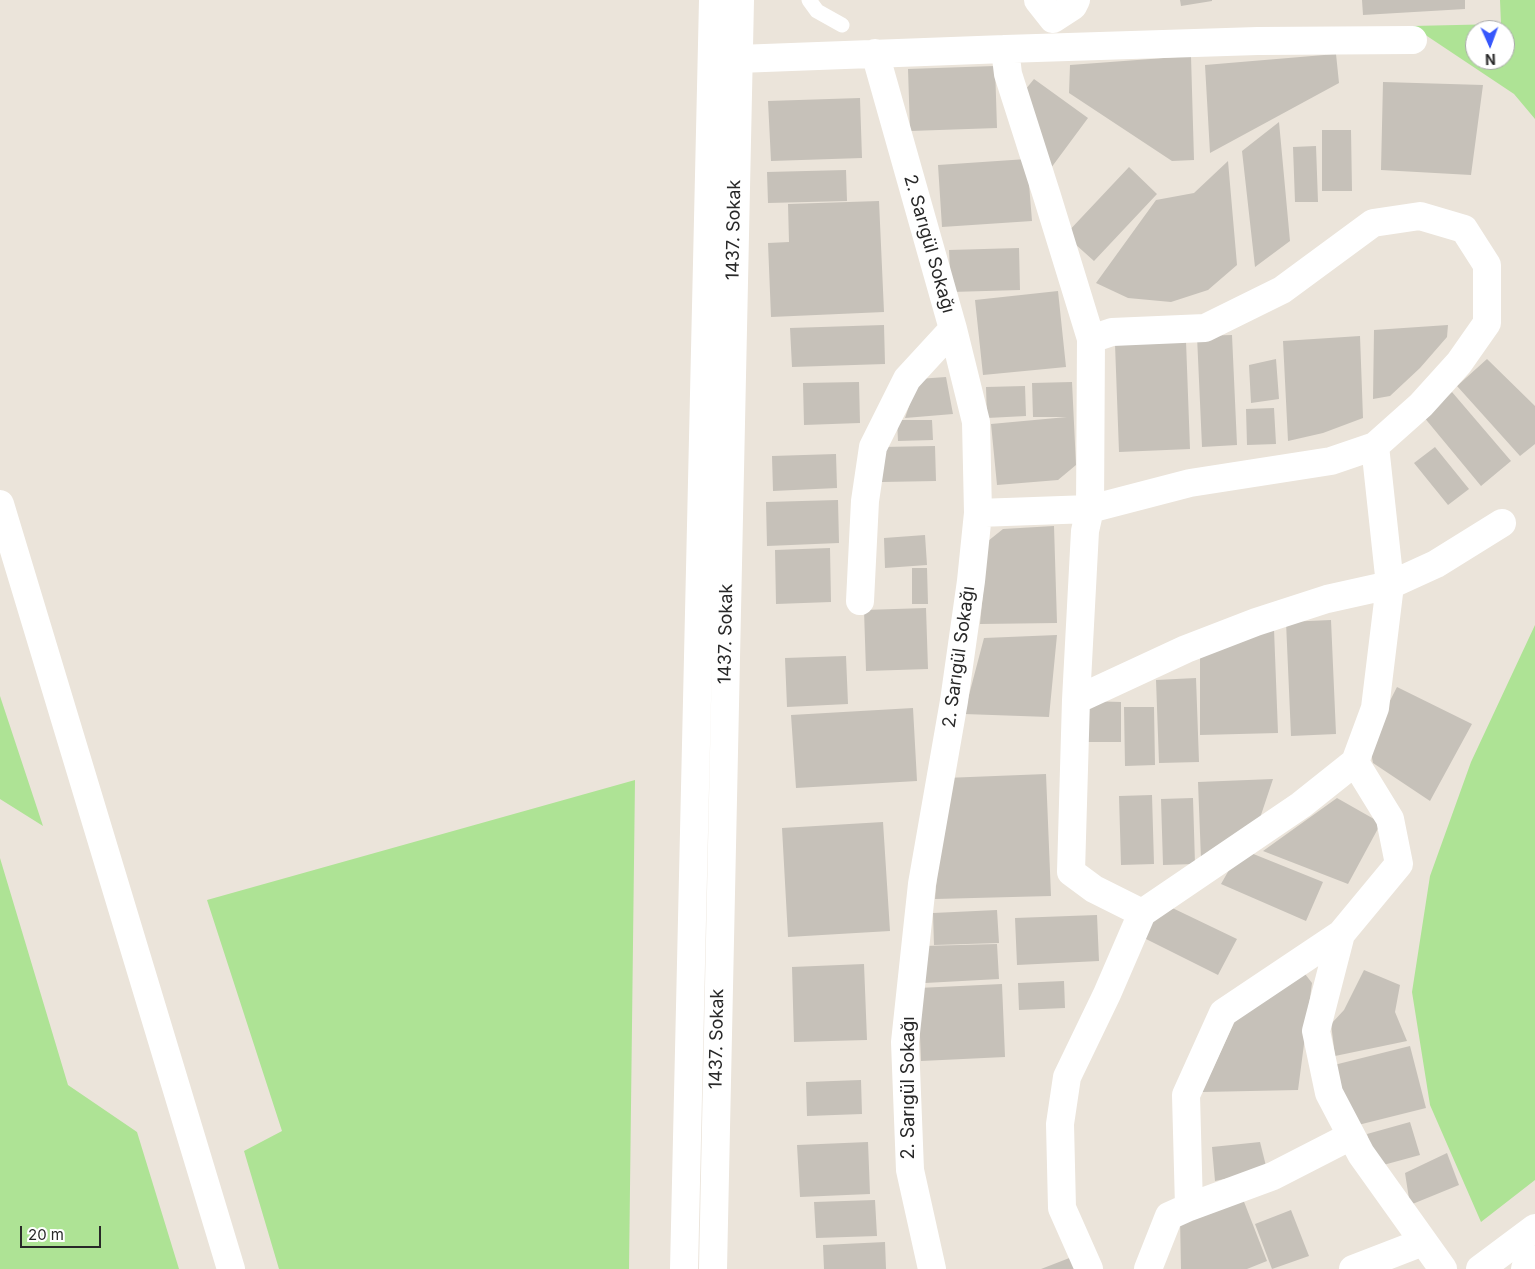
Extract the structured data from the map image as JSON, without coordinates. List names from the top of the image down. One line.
{"streets":{"street":["1437. Sokak","2. Sarıgül Sokağı"]},"scale_bar":"20 m","north":"bottom"}
